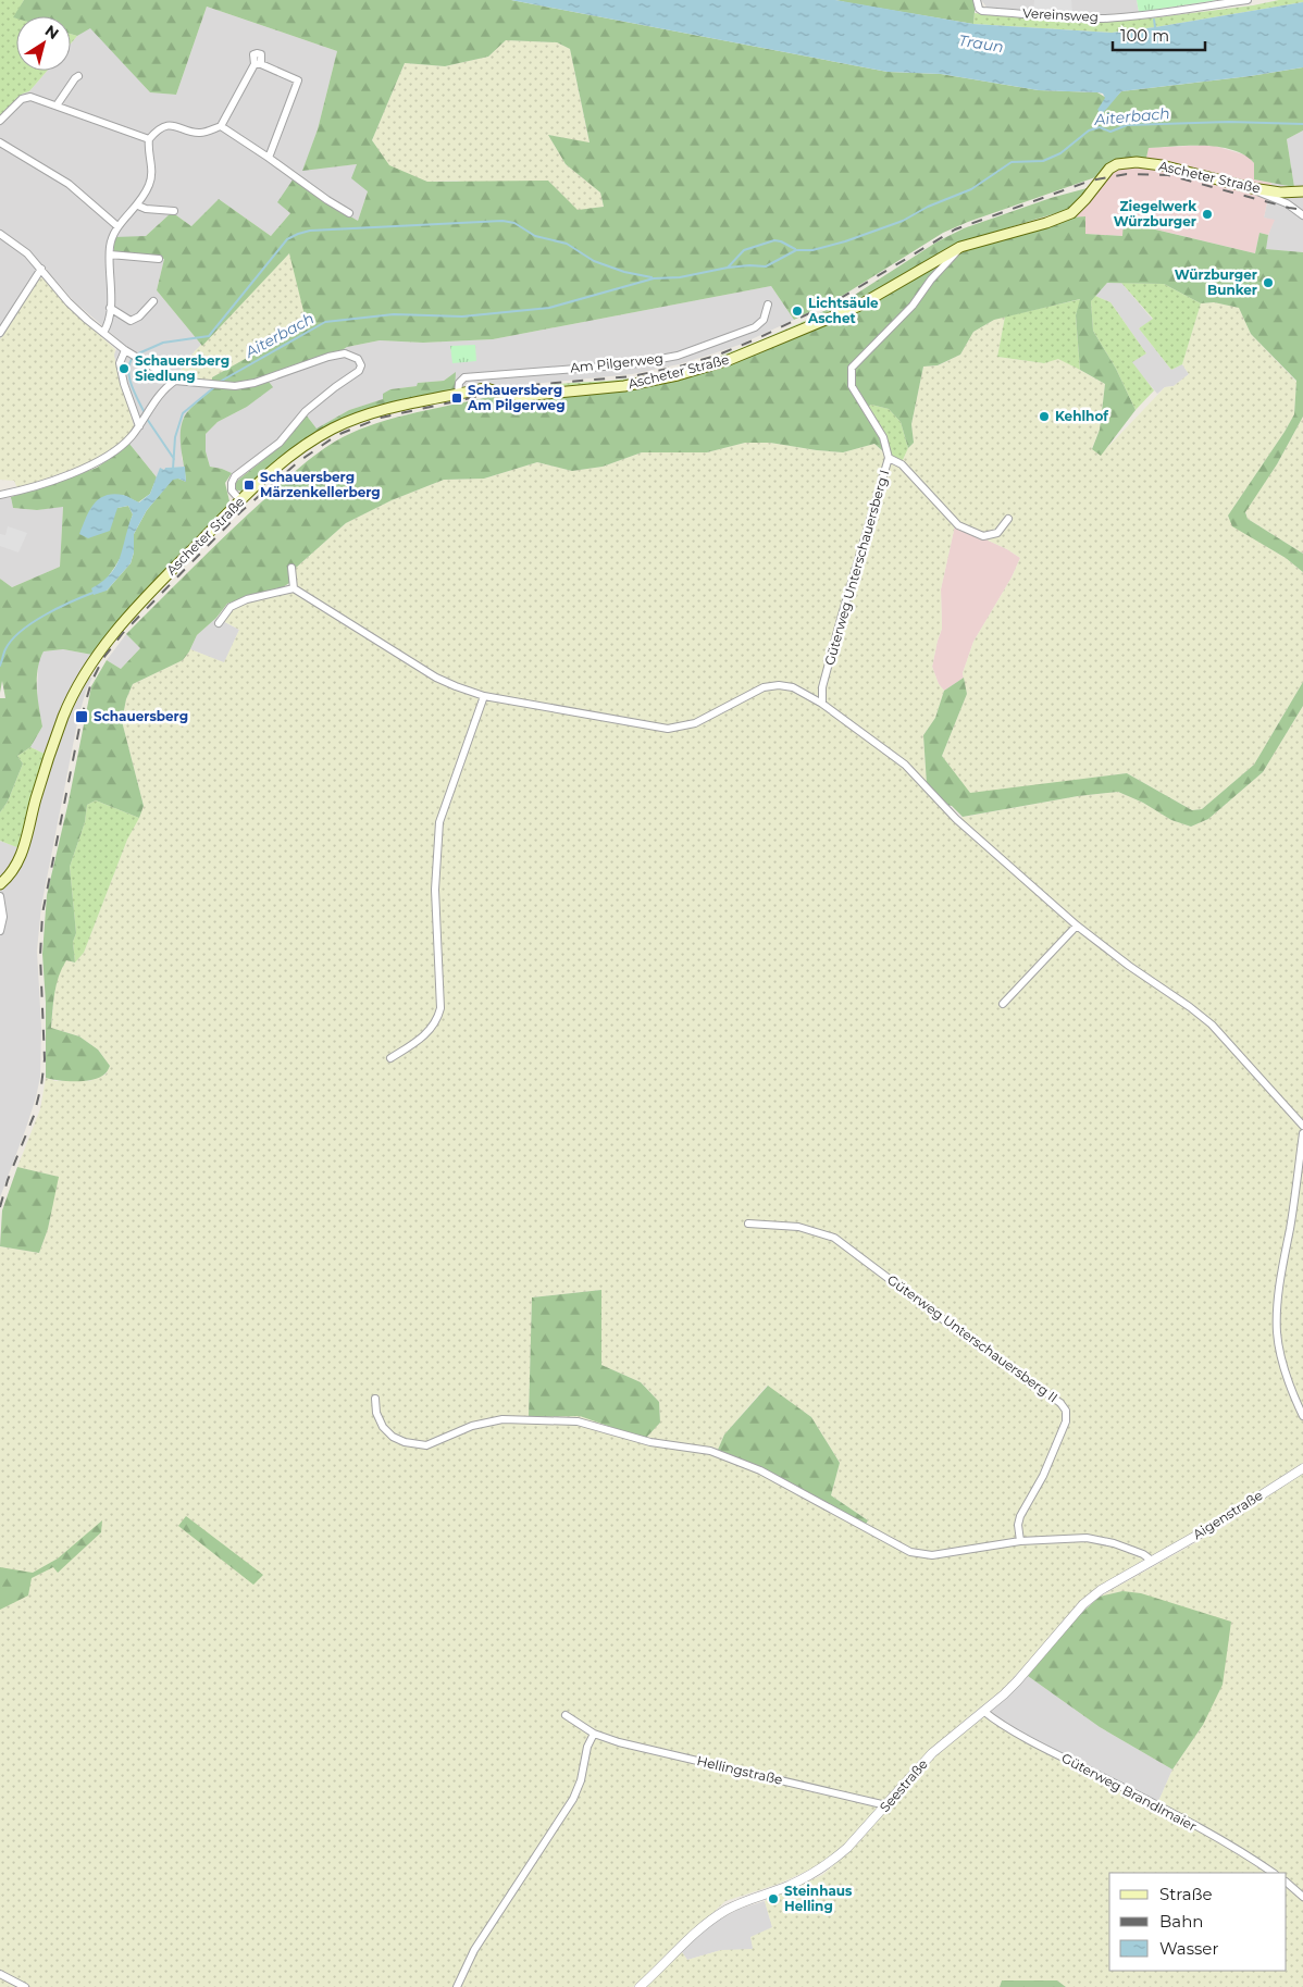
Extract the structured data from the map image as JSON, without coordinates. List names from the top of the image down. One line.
{"streets":{"main road":["Ascheter Straße"],"street":["Vereinsweg","Am Pilgerweg","Güterweg Unterschauersberg I","Güterweg Unterschauersberg II","Aigenstraße","Hellingstraße","Seestraße","Güterweg Brandlmaier"]},"crossings":[["Ascheter Straße","Am Pilgerweg"],["Aigenstraße","Seestraße"],["Hellingstraße","Seestraße"],["Seestraße","Güterweg Brandlmaier"]],"water":["Traun","Aiterbach"],"places":{"other":["Ziegelwerk Würzburger","Würzburger Bunker","Lichtsäule Aschet","Schauersberg Siedlung","Kehlhof","Steinhaus Helling"],"transit":["Schauersberg Am Pilgerweg","Schauersberg Märzenkellerberg","Schauersberg"]},"legend":["Straße","Bahn","Wasser"],"scale_bar":"100 m","north":"top right"}
